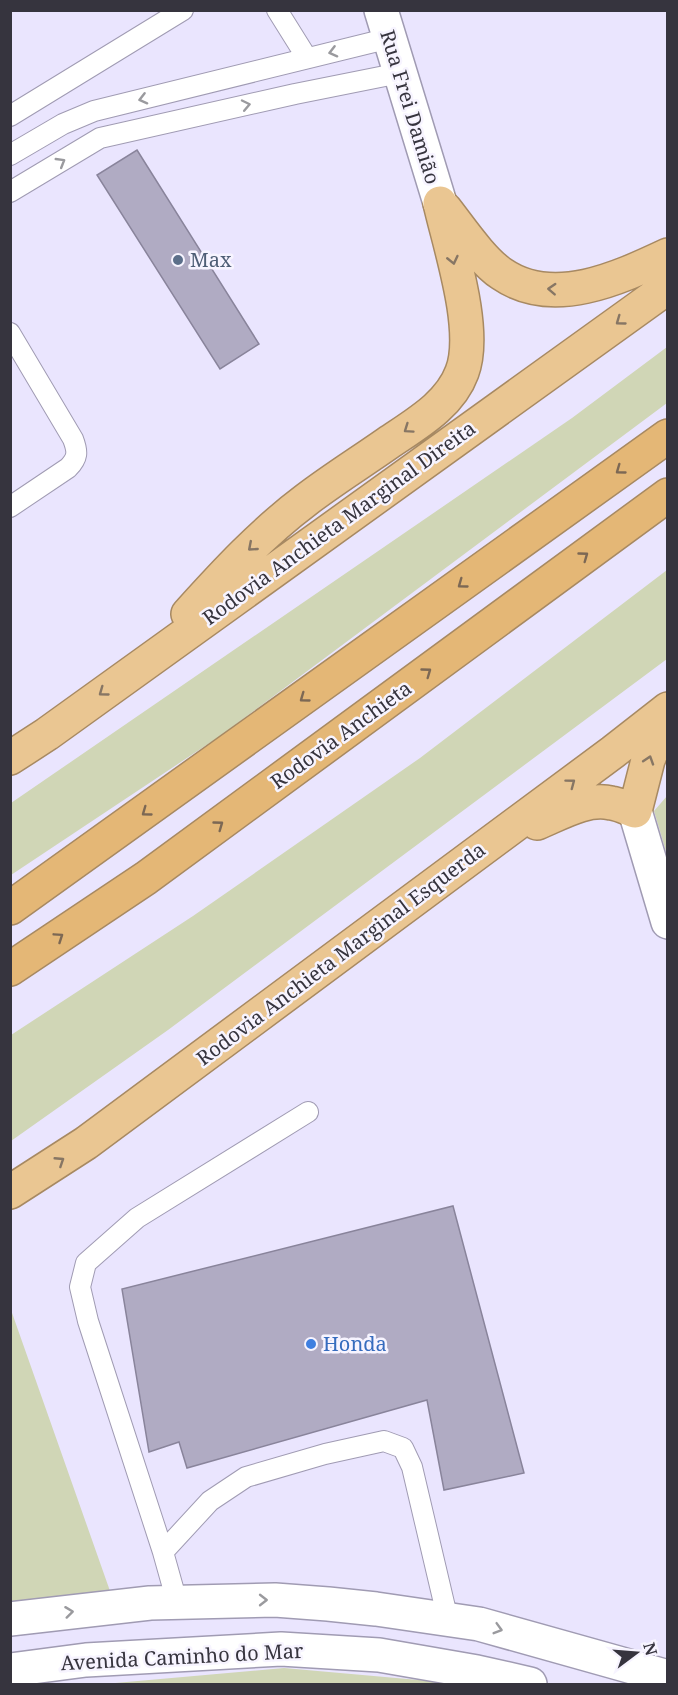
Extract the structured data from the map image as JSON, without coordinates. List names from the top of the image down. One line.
{"streets":{"highway":["Rodovia Anchieta Marginal Direita","Rodovia Anchieta","Rodovia Anchieta Marginal Esquerda"],"street":["Rua Frei Damião","Avenida Caminho do Mar"]},"places":["Max","Honda"],"north":"right"}
